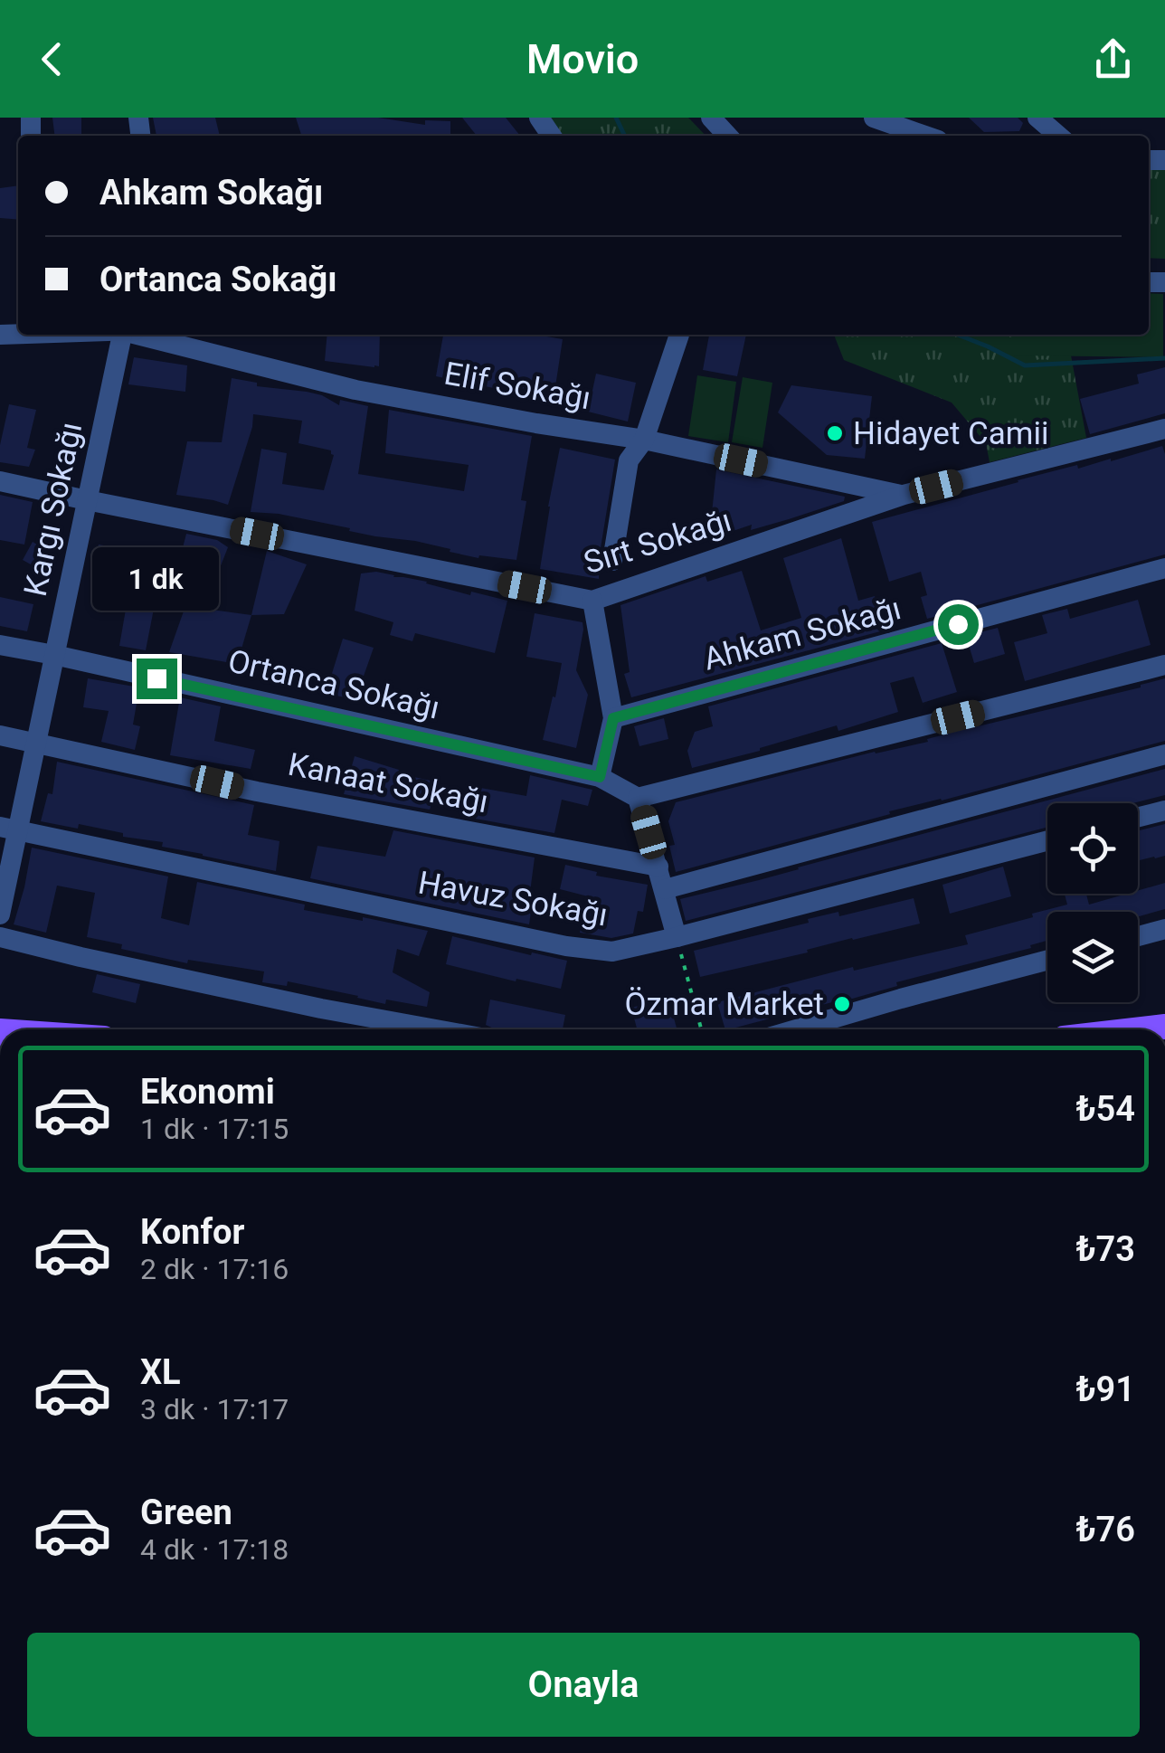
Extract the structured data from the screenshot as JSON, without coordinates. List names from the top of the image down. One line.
{"streets":{"street":["Elif Sokağı","Kargı Sokağı","Sırt Sokağı","Ahkam Sokağı","Ortanca Sokağı","Kanaat Sokağı","Havuz Sokağı"]},"crossings":[["Elif Sokağı","Sırt Sokağı"],["Kargı Sokağı","Sırt Sokağı"],["Kargı Sokağı","Ortanca Sokağı"],["Kargı Sokağı","Kanaat Sokağı"],["Kargı Sokağı","Havuz Sokağı"]],"places":["Hidayet Camii","Özmar Market"],"page":{"header":"Movio","banner":["Ahkam Sokağı","Ortanca Sokağı"],"bubble":"1 dk","list":[{"name":"Ekonomi","note":"1 dk · 17:15","value":"₺54"},{"name":"Konfor","note":"2 dk · 17:16","value":"₺73"},{"name":"XL","note":"3 dk · 17:17","value":"₺91"},{"name":"Green","note":"4 dk · 17:18","value":"₺76"}],"buttons":"Onayla"}}
